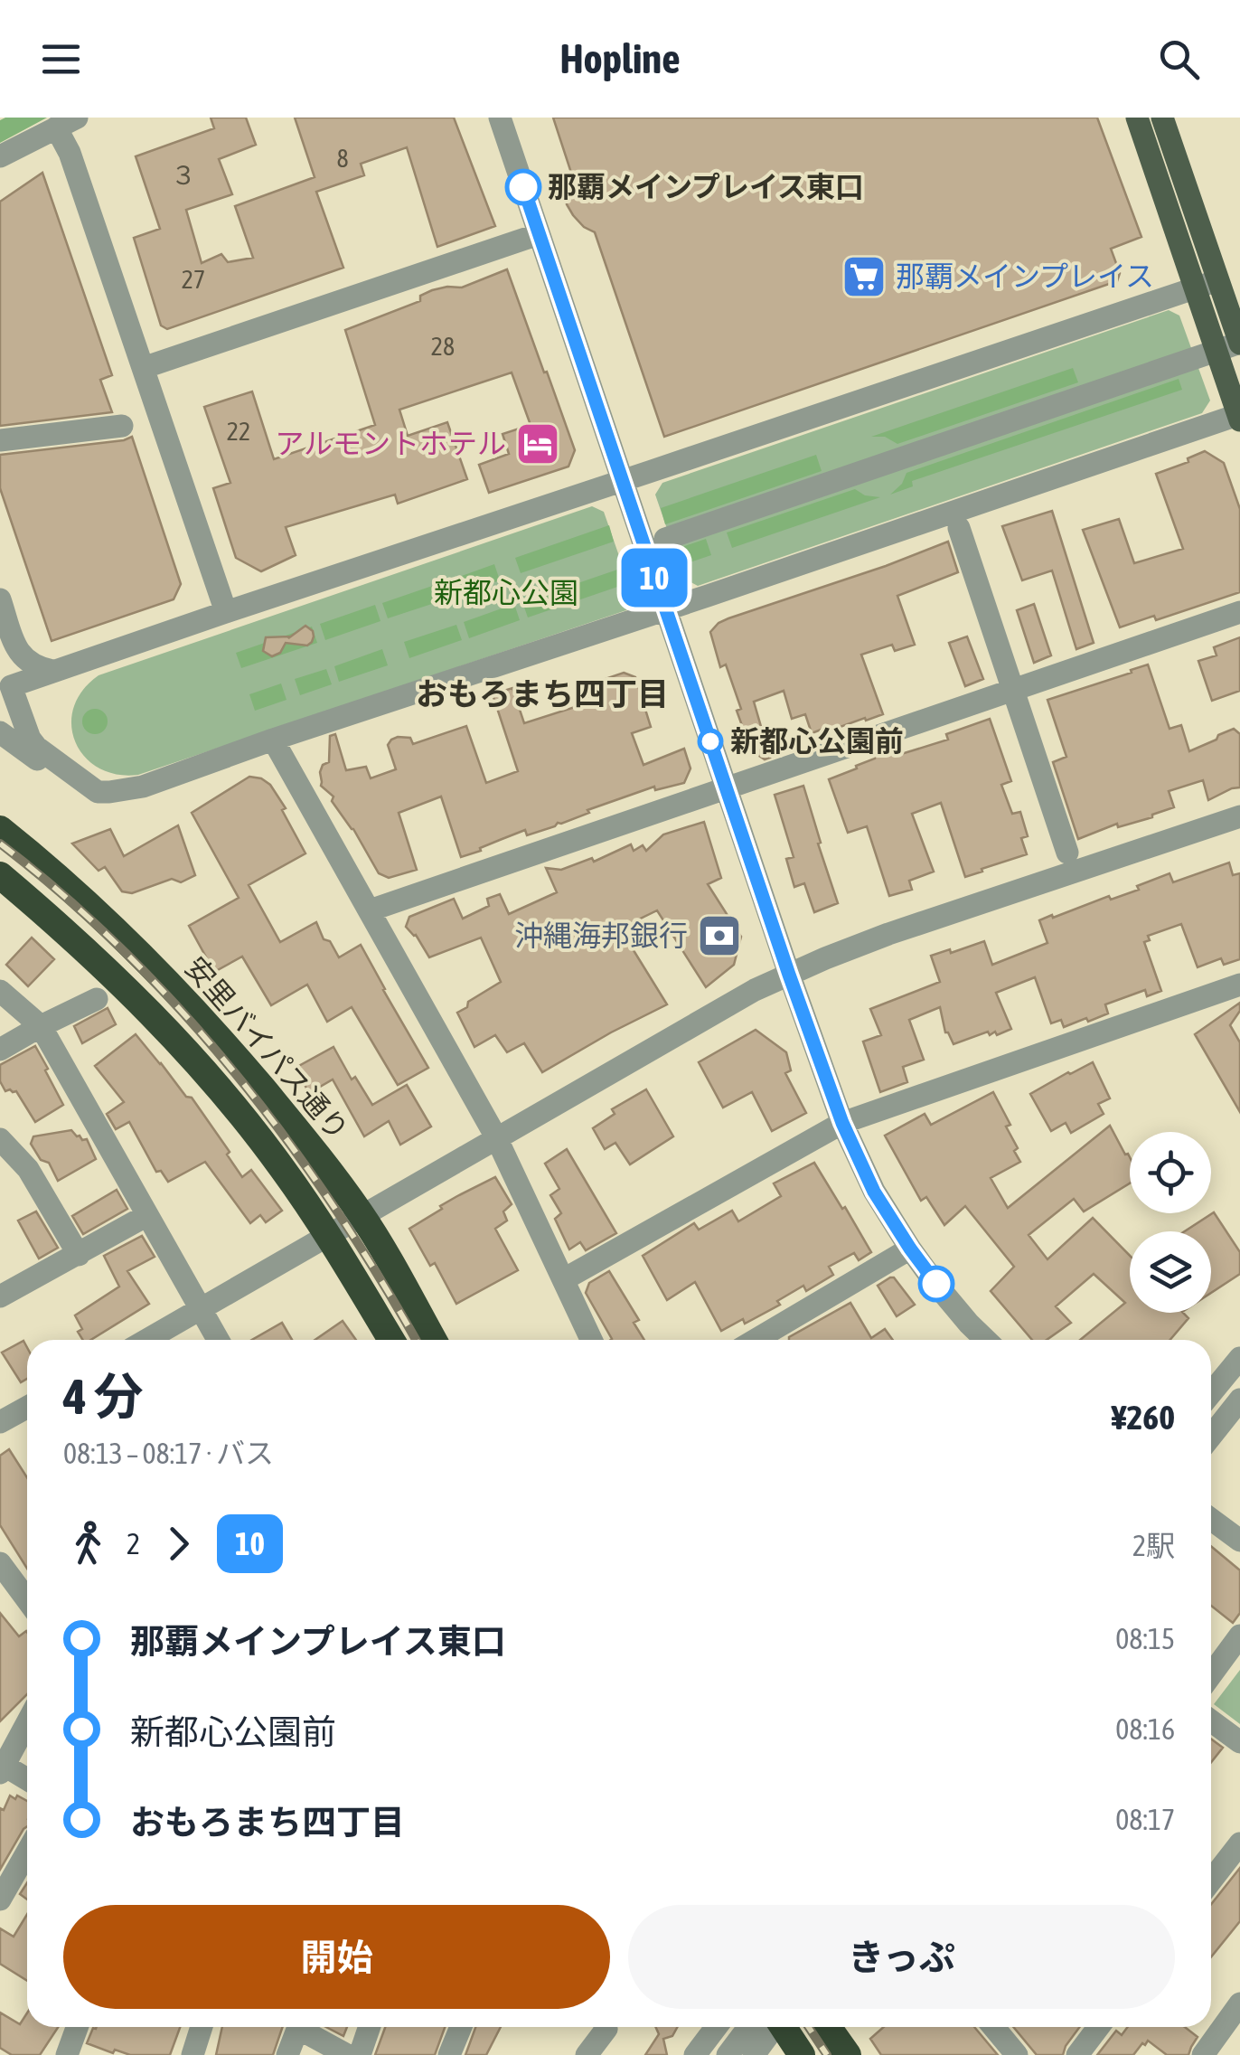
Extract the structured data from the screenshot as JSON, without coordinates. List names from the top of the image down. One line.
{"streets":{"highway":["安里バイパス通り"]},"districts":["おもろまち四丁目"],"parks":["新都心公園"],"places":{"other":["那覇メインプレイス東口","新都心公園前"],"supermarket":["那覇メインプレイス"],"hotel":["アルモントホテル"],"bank":["沖縄海邦銀行"]},"lines":["bus line 10"],"house_numbers":["8","３","27","28","22"],"page":{"header":"Hopline","on_map":"10","heading":["4 分","08:13 – 08:17 · バス","¥260"],"legs":["2","10","2駅"],"list":[{"name":"那覇メインプレイス東口","value":"08:15"},{"name":"新都心公園前","value":"08:16"},{"name":"おもろまち四丁目","value":"08:17"}],"buttons":["開始","きっぷ"]}}
